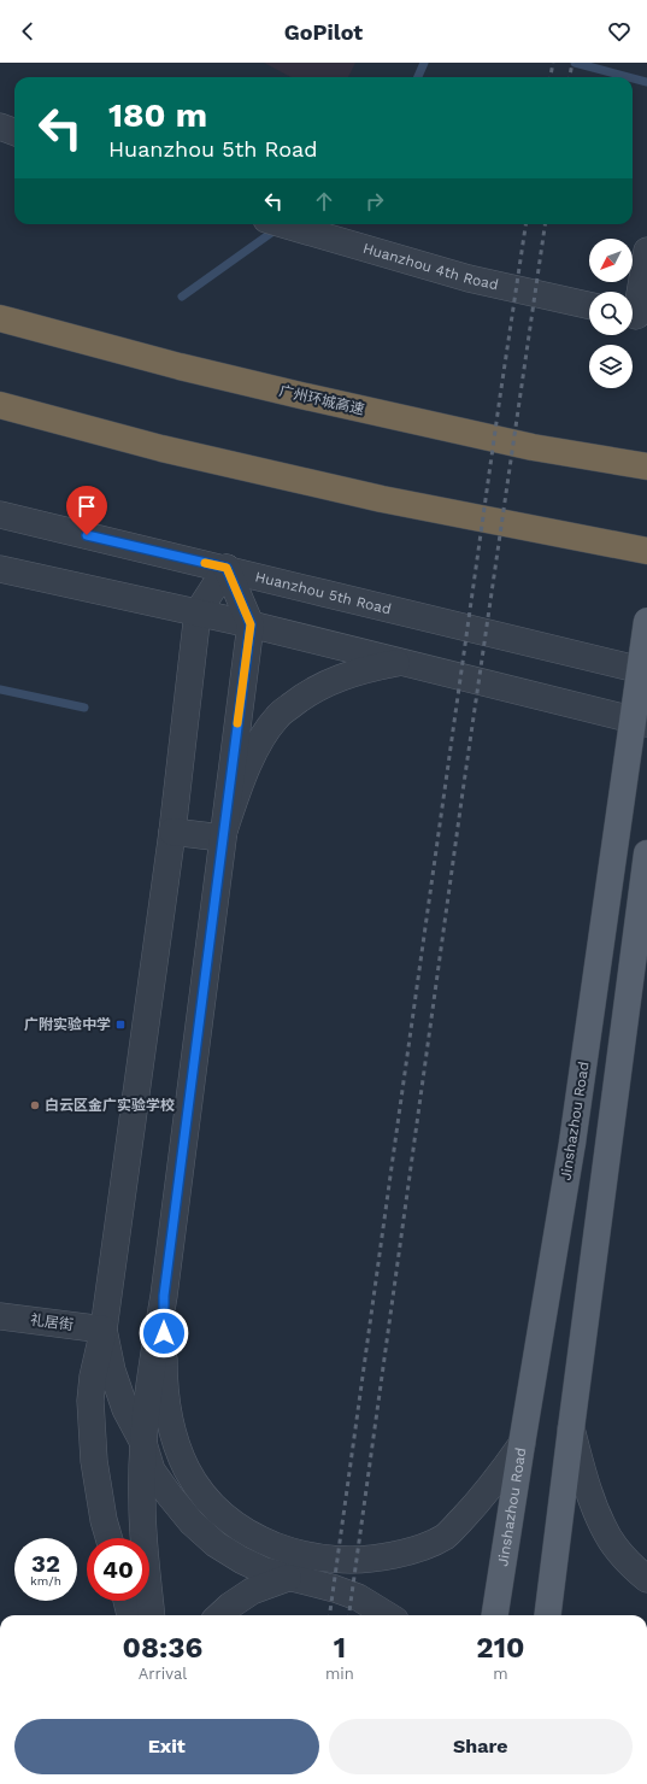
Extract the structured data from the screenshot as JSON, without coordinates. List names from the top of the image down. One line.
{"streets":{"highway":["广州环城高速"],"main road":["Jinshazhou Road"],"street":["Huanzhou 4th Road","Huanzhou 5th Road","礼居街"]},"places":{"transit":["广附实验中学"],"other":["白云区金广实验学校"]},"north":"bottom left","page":{"header":"GoPilot","turn":["180 m","Huanzhou 5th Road"],"speed":"32 km/h","limit":"40","eta":["08:36","Arrival","1","min","210","m"],"buttons":["Exit","Share"]}}
